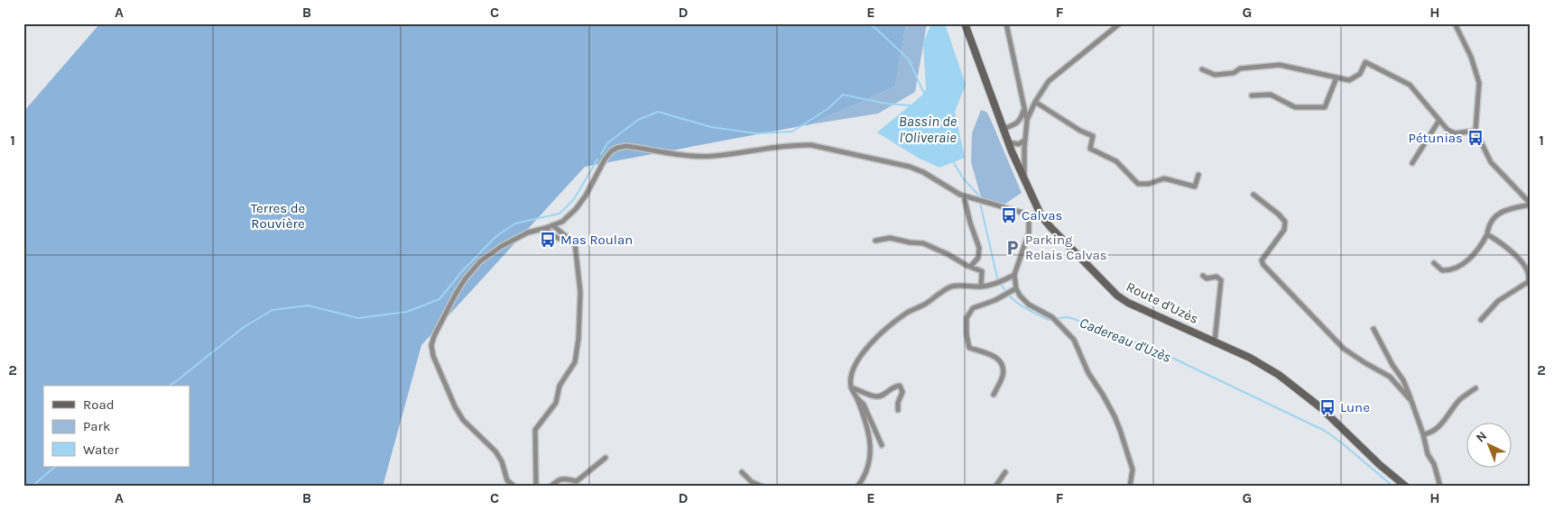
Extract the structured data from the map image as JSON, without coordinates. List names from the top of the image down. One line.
{"streets":{"main road":["Route d'Uzès"]},"water":["Bassin de l'Oliveraie","Cadereau d'Uzès"],"parks":["Terres de Rouvière"],"places":{"bus stop":["Pétunias","Calvas","Mas Roulan","Lune"],"parking":["Parking Relais Calvas"]},"legend":["Road","Park","Water"],"north":"top left","grid":{"columns":["A","B","C","D","E","F","G","H"],"rows":["1","2"]}}
